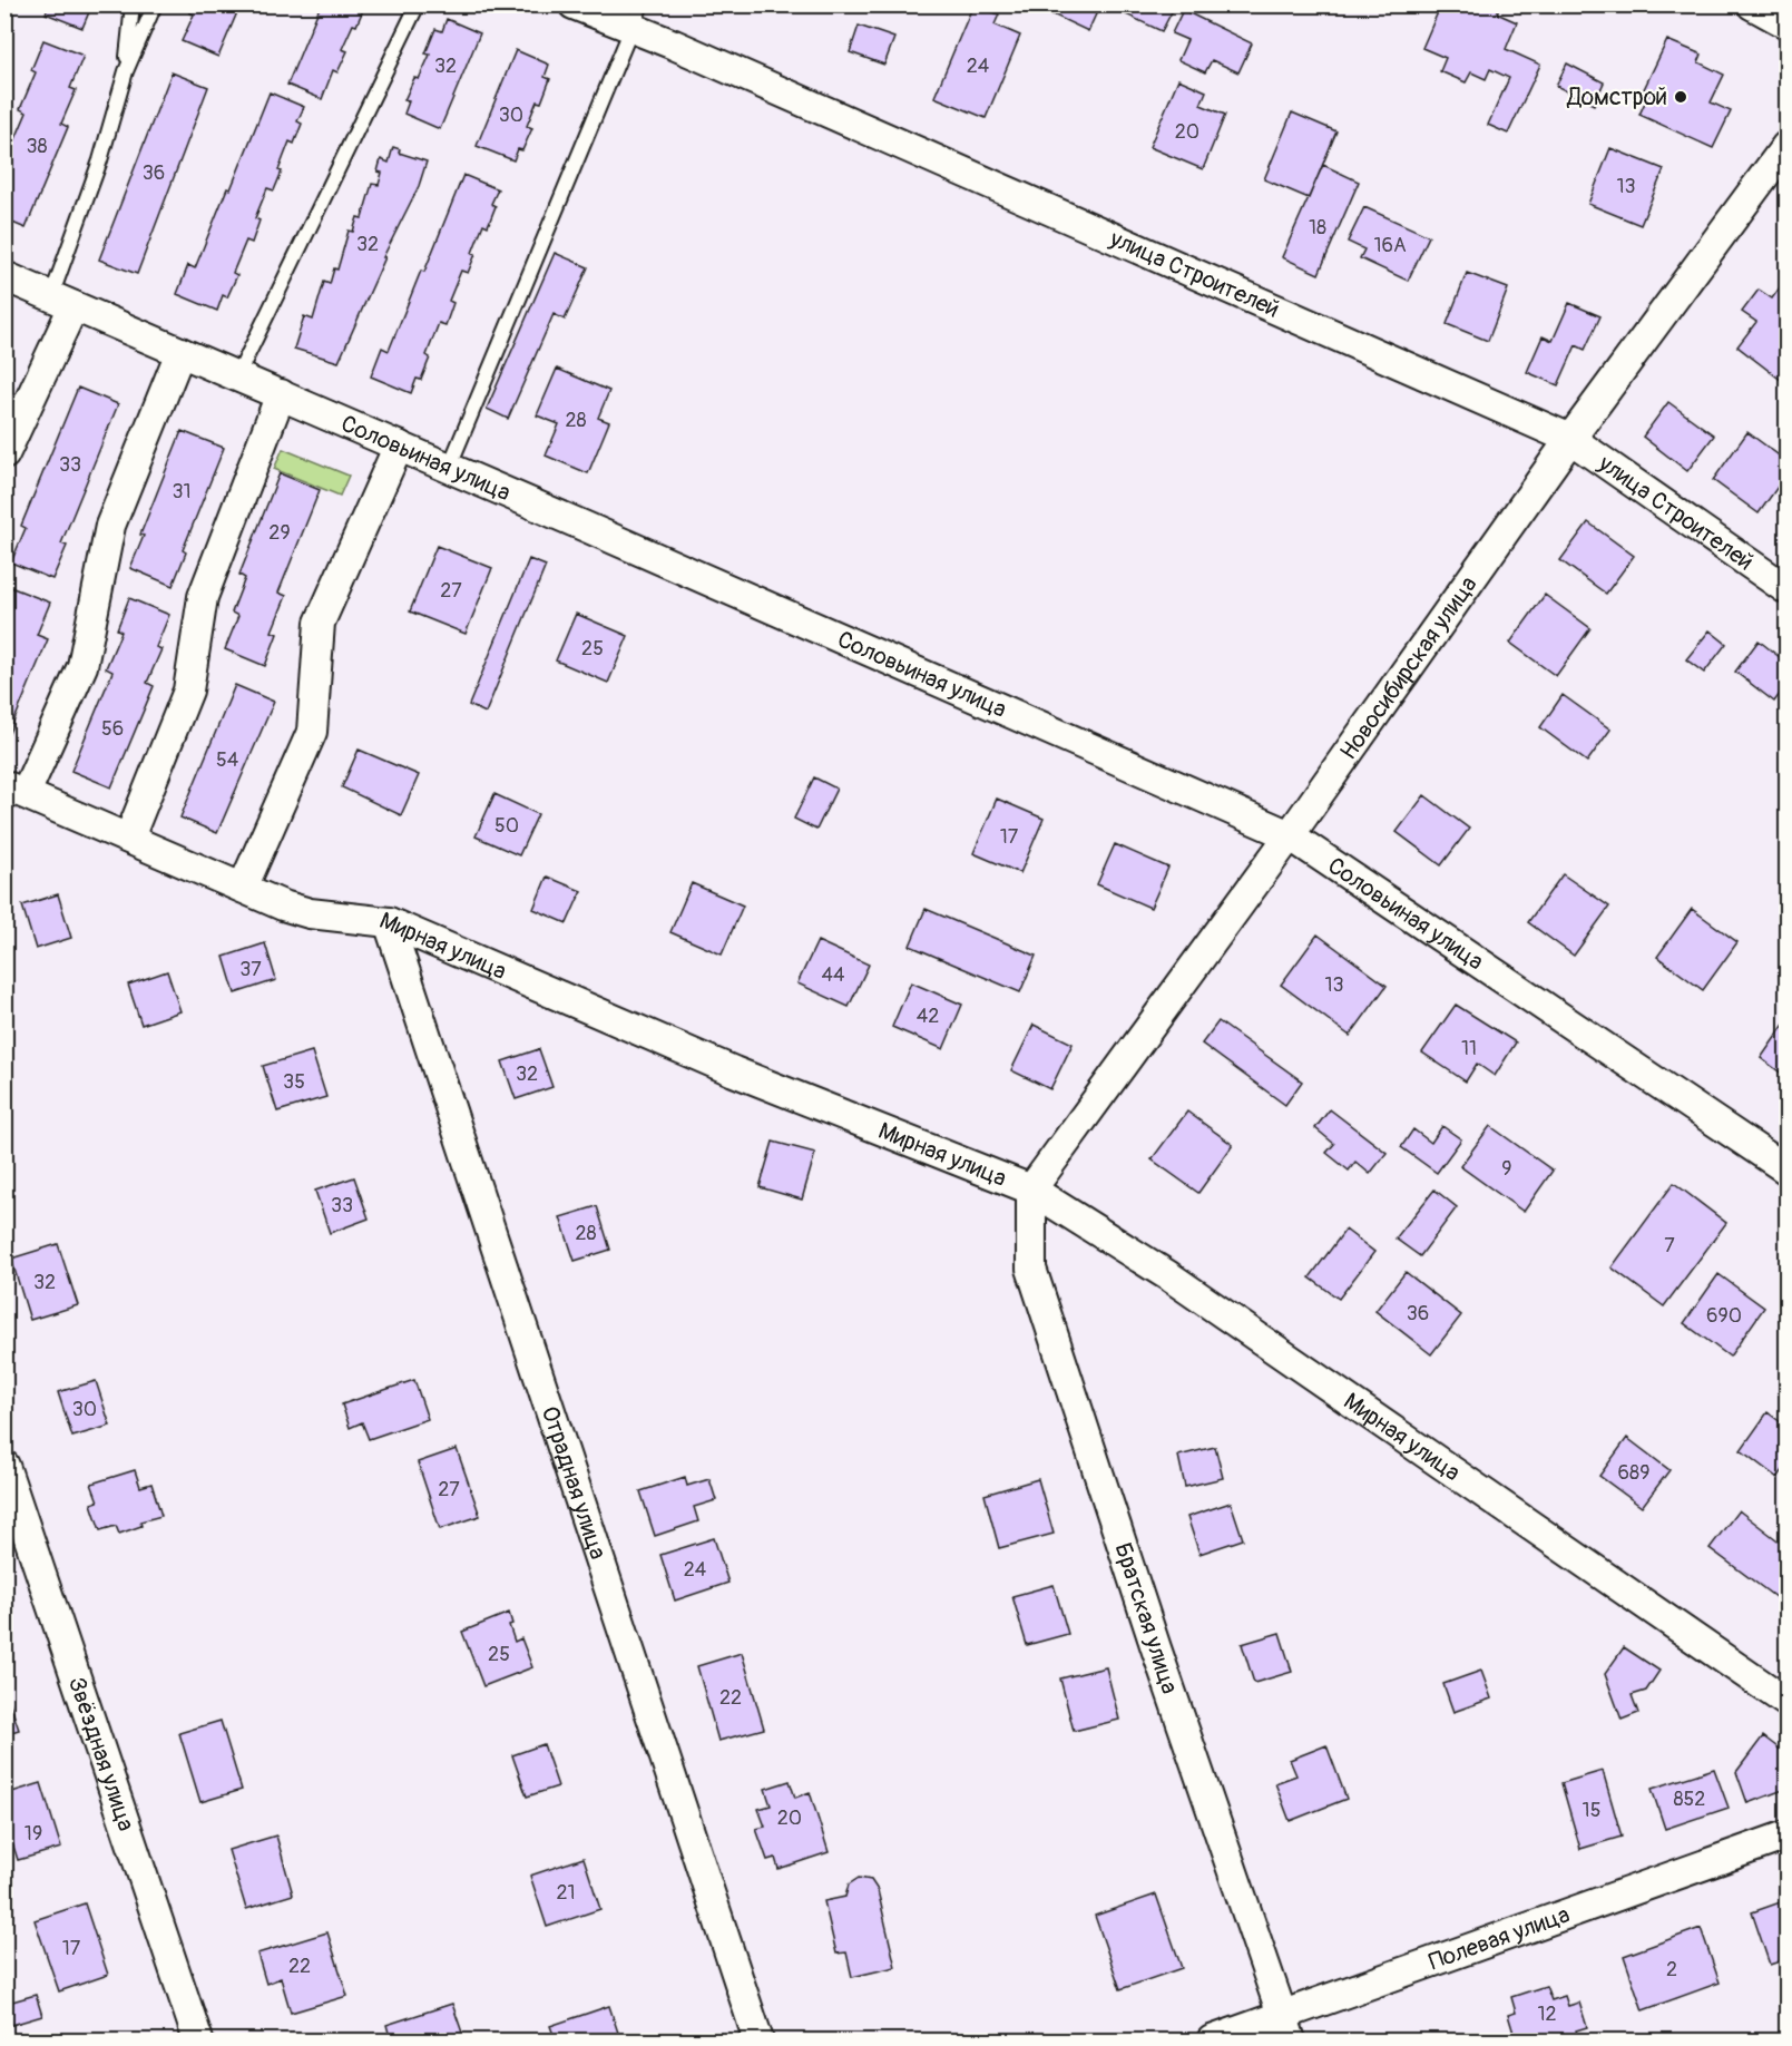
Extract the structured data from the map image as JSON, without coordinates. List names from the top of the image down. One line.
{"streets":{"street":["улица Строителей","Соловьиная улица","Новосибирская улица","Мирная улица","Отрадная улица","Братская улица","Звёздная улица","Полевая улица"]},"crossings":[["улица Строителей","Новосибирская улица"],["Соловьиная улица","Новосибирская улица"],["Новосибирская улица","Мирная улица"],["Новосибирская улица","Братская улица"],["Мирная улица","Отрадная улица"],["Мирная улица","Братская улица"],["Братская улица","Полевая улица"]],"places":["Домстрой"],"house_numbers":["32","24","30","20","38","36","13","18","32","16А","28","33","31","29","27","25","56","54","50","17","37","44","13","42","11","32","35","9","33","28","7","32","36","690","30","689","27","24","25","22","852","15","20","19","21","17","22","2","12"]}
